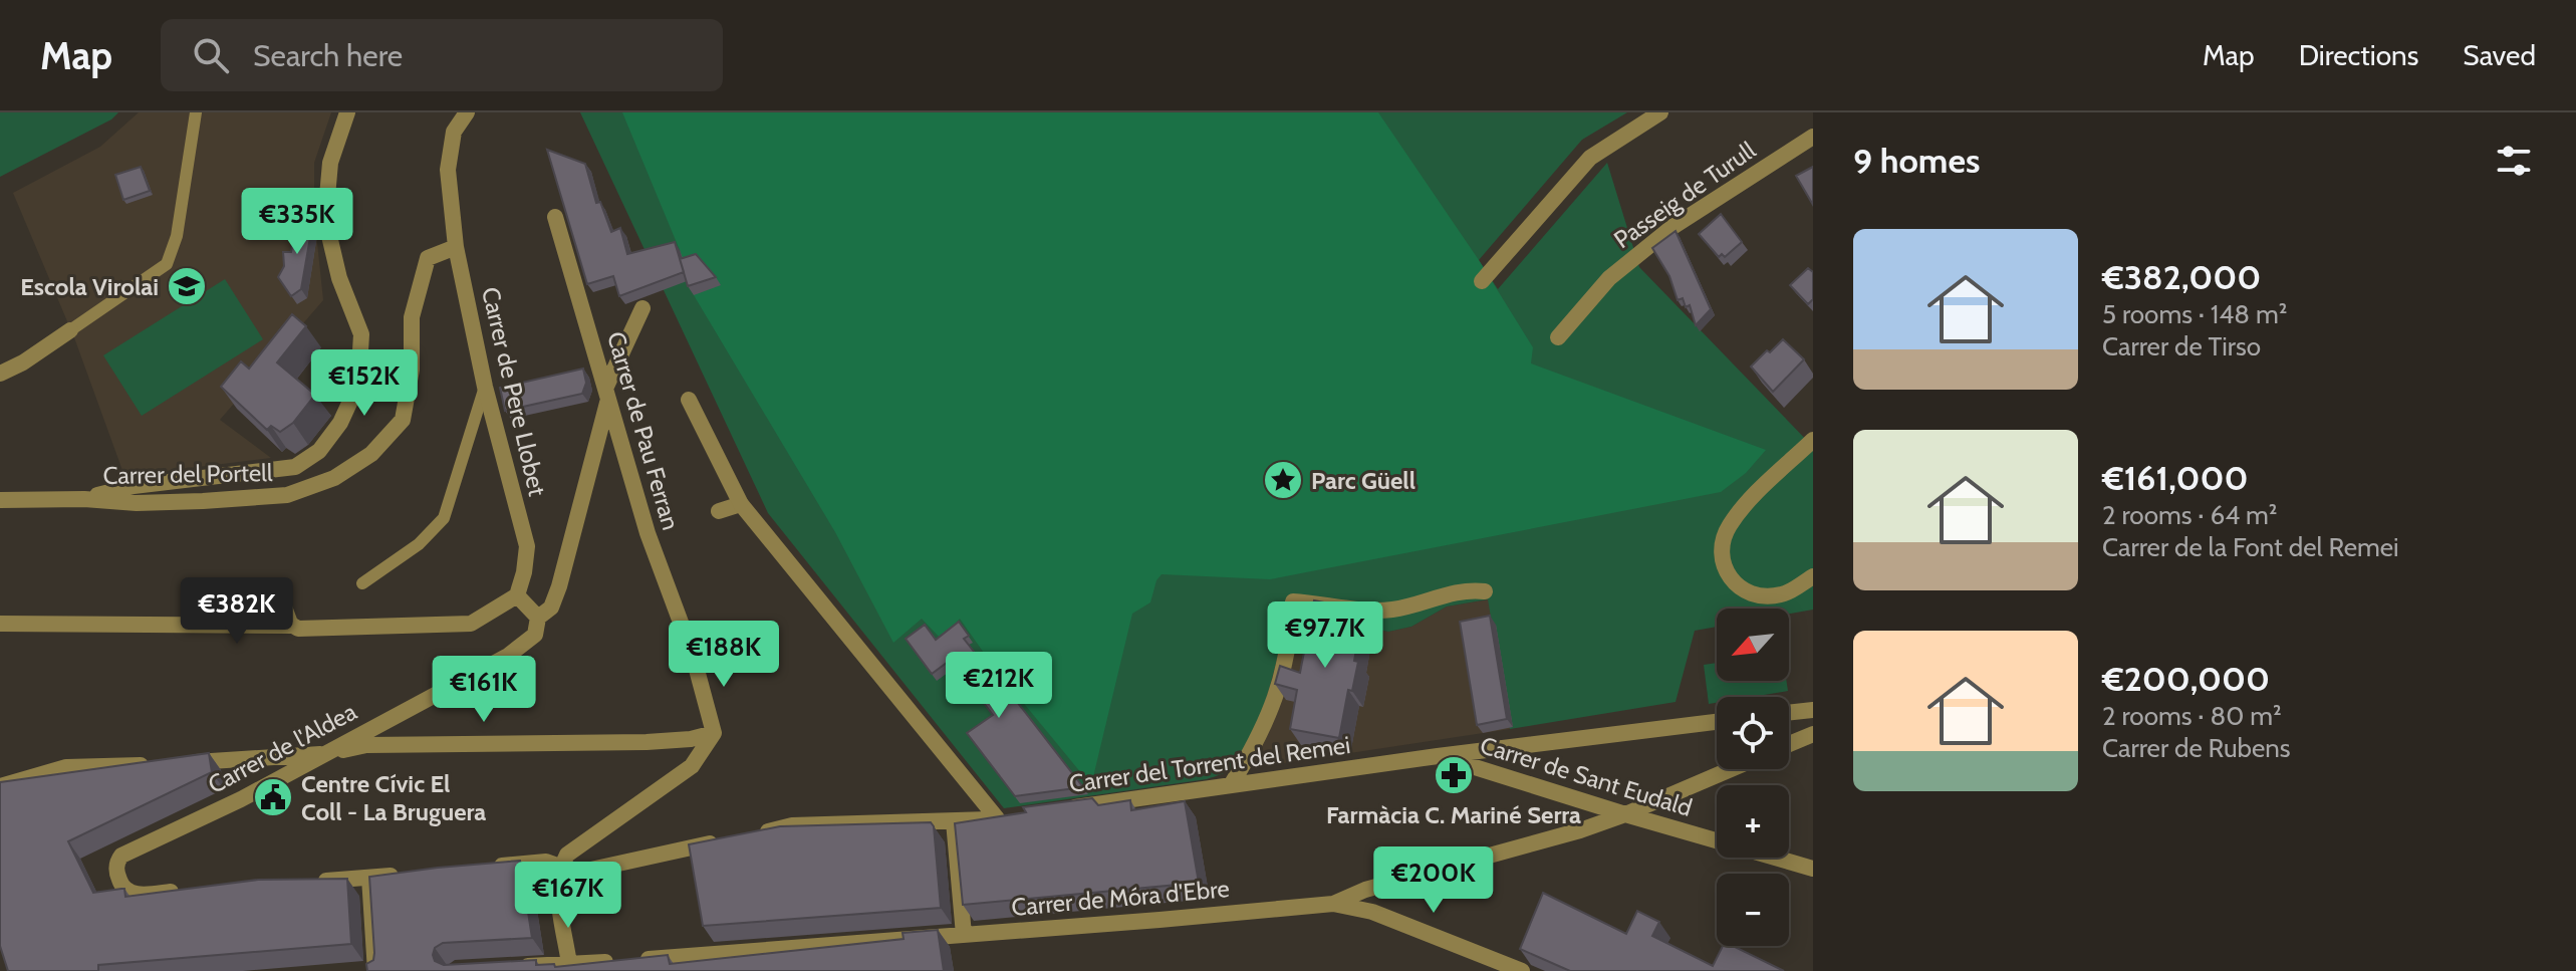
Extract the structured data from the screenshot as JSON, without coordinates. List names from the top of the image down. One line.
{"streets":{"street":["Passeig de Turull","Carrer de Pere Llobet","Carrer de Pau Ferran","Carrer del Portell","Carrer de l'Aldea","Carrer del Torrent del Remei","Carrer de Sant Eudald","Carrer de Móra d'Ebre"]},"crossings":[["Carrer de Pere Llobet","Carrer del Portell"],["Carrer de Pau Ferran","Carrer de l'Aldea"],["Carrer del Torrent del Remei","Carrer de Sant Eudald"],["Carrer de Sant Eudald","Carrer de Móra d'Ebre"]],"places":{"school or university":["Escola Virolai"],"place":["Parc Güell"],"pharmacy":["Farmàcia C. Mariné Serra"],"public building":["Centre Cívic El Coll - La Bruguera"]},"north":"bottom left","page":{"header":"Map","search":"Search here","nav":["Map","Directions","Saved"],"heading":"9 homes","price":["€335K","€152K","€382K","€97.7K","€188K","€212K","€161K","€200K","€167K"],"list":[{"name":"€382,000","note":"5 rooms · 148 m² · Carrer de Tirso"},{"name":"€161,000","note":"2 rooms · 64 m² · Carrer de la Font del Remei"},{"name":"€200,000","note":"2 rooms · 80 m² · Carrer de Rubens"}],"map_buttons":["+","−"]}}
